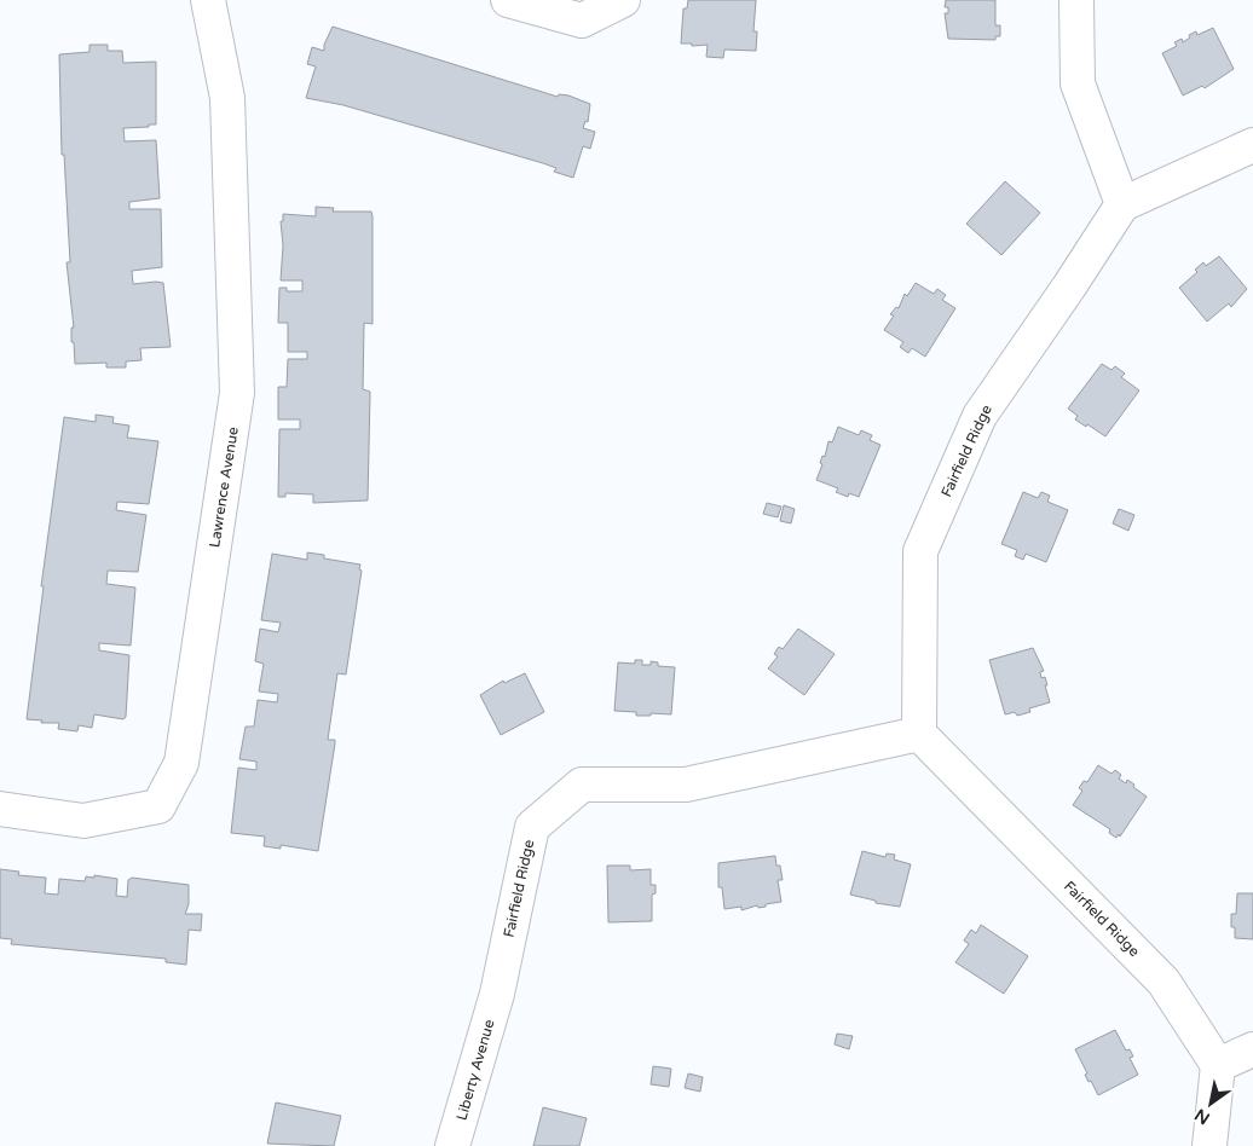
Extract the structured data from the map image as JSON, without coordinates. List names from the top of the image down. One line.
{"streets":{"street":["Fairfield Ridge","Lawrence Avenue","Liberty Avenue"]},"crossings":[["Fairfield Ridge","Liberty Avenue"]],"north":"bottom left"}
